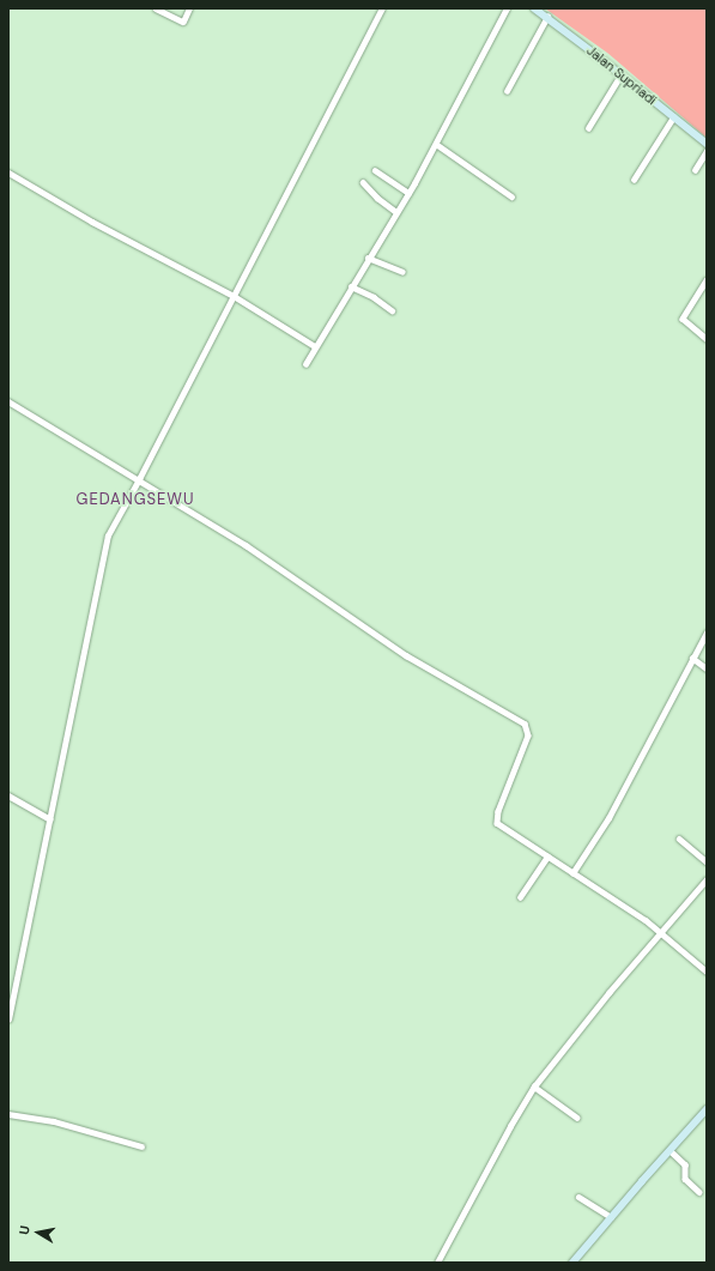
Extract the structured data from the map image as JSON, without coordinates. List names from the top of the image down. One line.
{"streets":{"main road":["Jalan Supriadi"]},"districts":["GEDANGSEWU"],"north":"left"}
